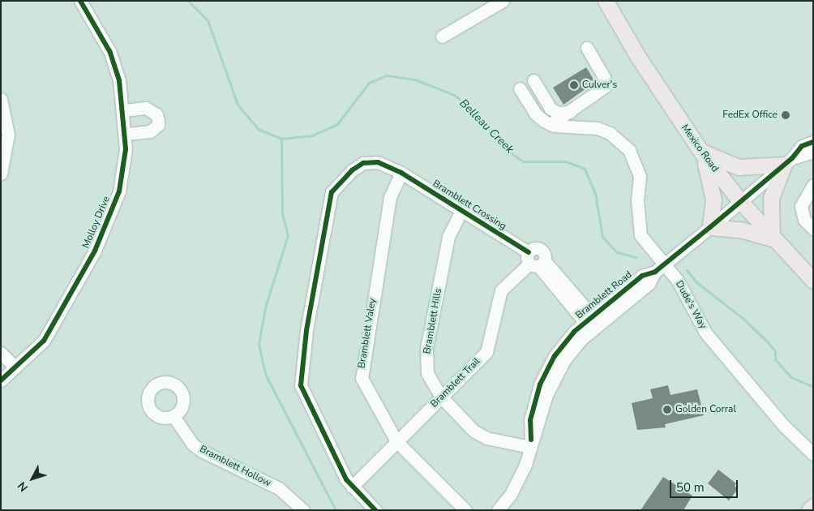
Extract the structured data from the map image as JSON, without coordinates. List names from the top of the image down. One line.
{"streets":{"main road":["Mexico Road"],"street":["Bramblett Crossing","Molloy Drive","Bramblett Road","Dude's Way","Bramblett Hills","Bramblett Valey","Bramblett Trail","Bramblett Hollow"]},"crossings":[["Mexico Road","Bramblett Road"],["Bramblett Crossing","Bramblett Road"],["Bramblett Crossing","Bramblett Hills"],["Bramblett Crossing","Bramblett Valey"],["Bramblett Crossing","Bramblett Trail"],["Bramblett Road","Dude's Way"],["Bramblett Road","Bramblett Hills"],["Bramblett Hills","Bramblett Trail"],["Bramblett Valey","Bramblett Trail"]],"water":["Belleau Creek"],"places":["Culver's","FedEx Office","Golden Corral"],"scale_bar":"50 m","north":"bottom left"}
